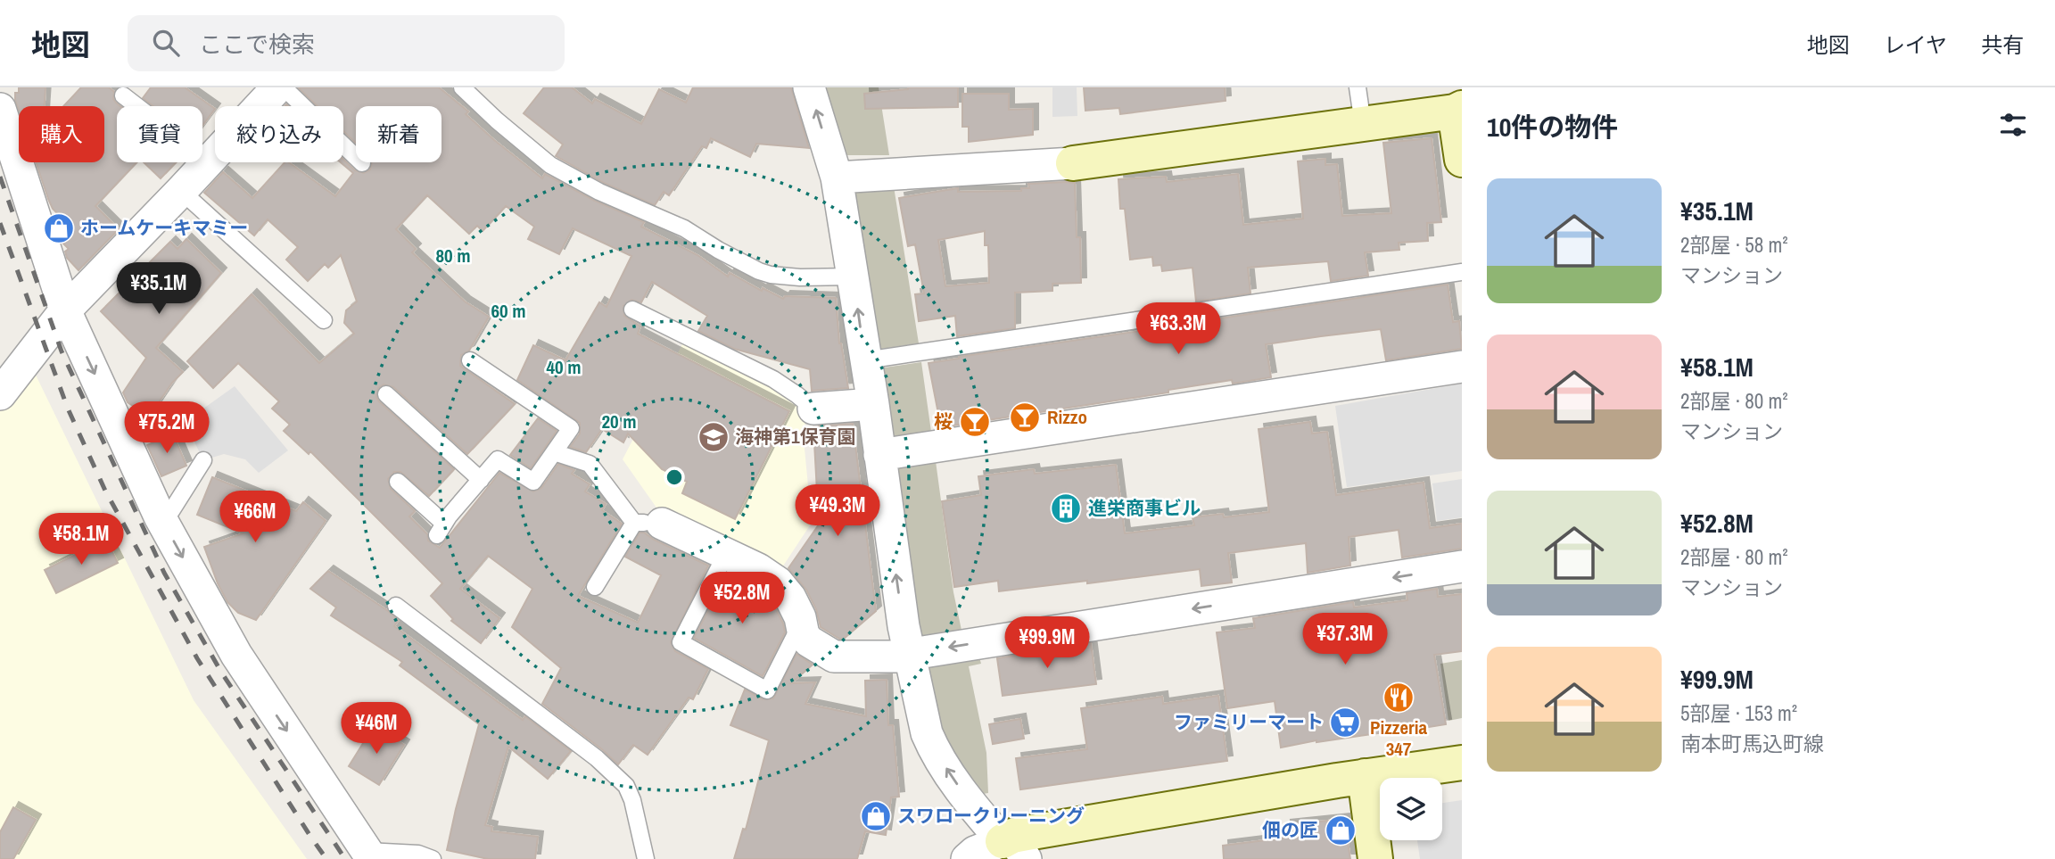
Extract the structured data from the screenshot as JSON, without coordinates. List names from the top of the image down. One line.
{"places":{"shop":["ホームケーキマミー","スワロークリーニング","佃の匠"],"bar":["Rizzo","桜"],"school or university":["海神第1保育園"],"building":["進栄商事ビル"],"restaurant":["Pizzeria 347"],"supermarket":["ファミリーマート"]},"page":{"header":"地図","search":"ここで検索","nav":["地図","レイヤ","共有"],"heading":"10件の物件","chip":["購入","賃貸","絞り込み","新着"],"list":[{"name":"¥35.1M","note":"2部屋 · 58 m² · マンション"},{"name":"¥58.1M","note":"2部屋 · 80 m² · マンション"},{"name":"¥52.8M","note":"2部屋 · 80 m² · マンション"},{"name":"¥99.9M","note":"5部屋 · 153 m² · 南本町馬込町線"}],"price":["¥35.1M","¥63.3M","¥75.2M","¥49.3M","¥66M","¥58.1M","¥52.8M","¥37.3M","¥99.9M","¥46M"]},"rings":["80 m","60 m","40 m","20 m"]}
